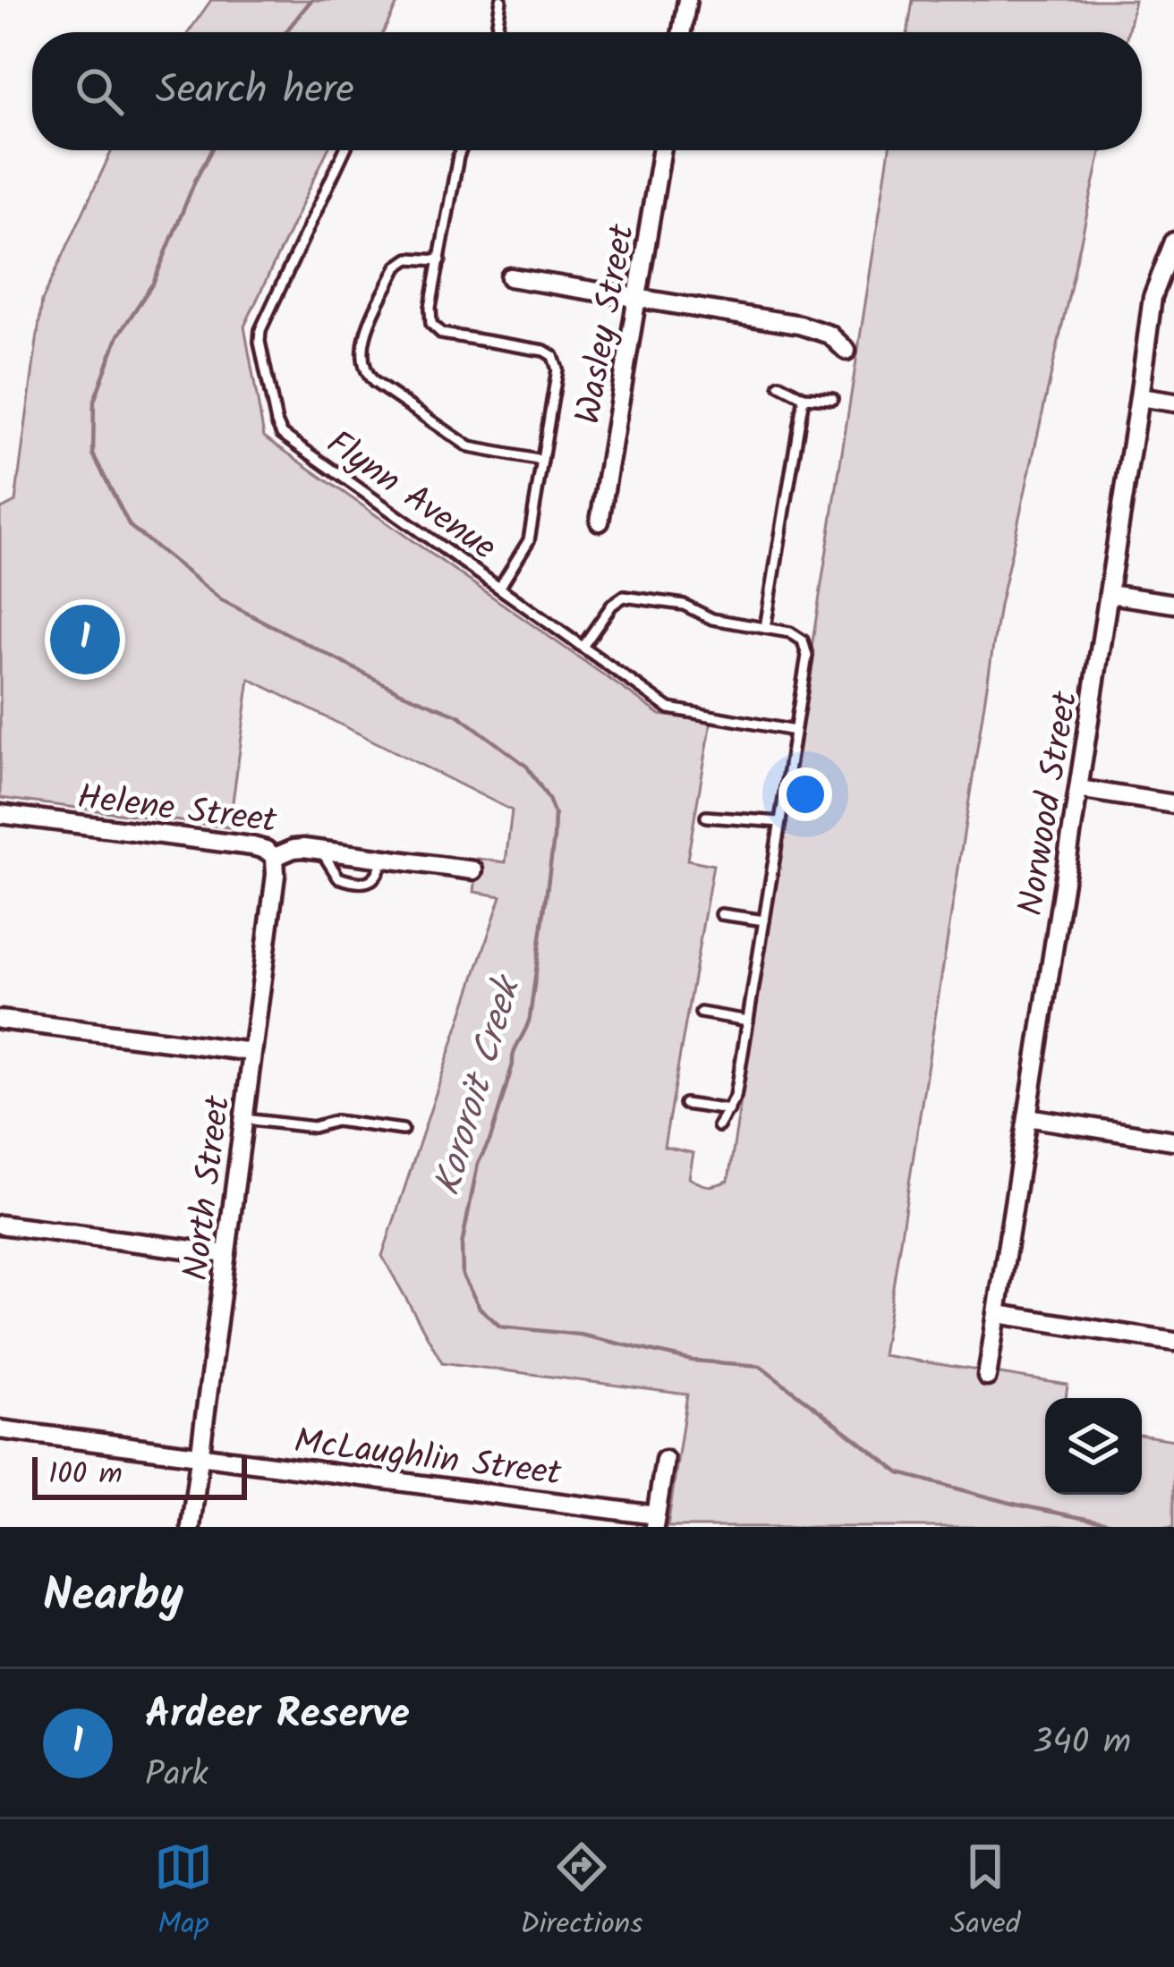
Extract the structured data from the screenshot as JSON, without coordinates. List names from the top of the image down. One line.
{"streets":{"street":["Wasley Street","Norwood Street","Helene Street","North Street","McLaughlin Street"],"lane":["Flynn Avenue"]},"crossings":[["Helene Street","North Street"],["North Street","McLaughlin Street"]],"water":["Kororoit Creek"],"scale_bar":"100 m","page":{"search":"Search here","pins":"1","scale":"100 m","heading":"Nearby","list":[{"mark":"1","name":"Ardeer Reserve","note":"Park","value":"340 m"}],"nav":["Map","Directions","Saved"]}}
